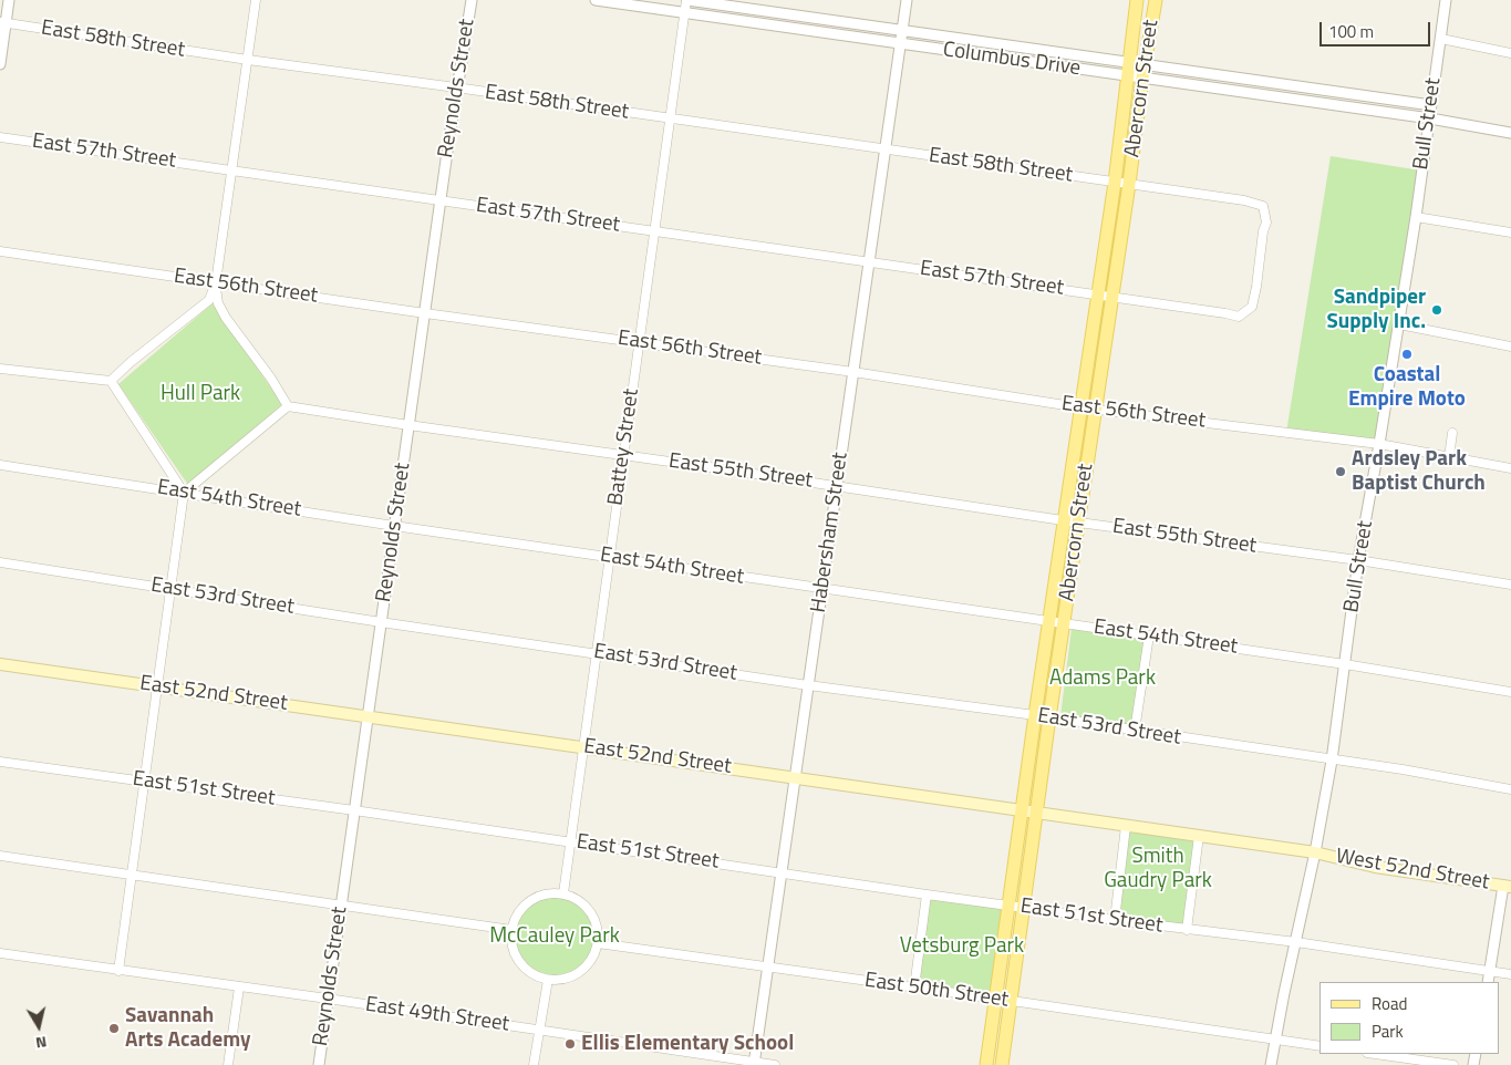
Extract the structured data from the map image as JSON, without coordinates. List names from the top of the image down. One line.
{"streets":{"main road":["Abercorn Street","East 52nd Street","West 52nd Street"],"street":["East 58th Street","Columbus Drive","Reynolds Street","Bull Street","East 57th Street","East 56th Street","Battey Street","East 55th Street","East 54th Street","Habersham Street","East 53rd Street","East 51st Street","East 50th Street","East 49th Street"]},"crossings":[["East 58th Street","Reynolds Street"],["East 58th Street","Abercorn Street"],["East 58th Street","East 57th Street"],["East 58th Street","Battey Street"],["East 58th Street","Habersham Street"],["Columbus Drive","Abercorn Street"],["Columbus Drive","Bull Street"],["Columbus Drive","Battey Street"],["Columbus Drive","Habersham Street"],["Reynolds Street","East 57th Street"],["Reynolds Street","East 56th Street"],["Reynolds Street","East 55th Street"],["Reynolds Street","East 54th Street"],["Reynolds Street","East 53rd Street"],["Reynolds Street","East 52nd Street"],["Reynolds Street","East 51st Street"],["Reynolds Street","East 49th Street"],["Abercorn Street","East 57th Street"],["Abercorn Street","East 56th Street"],["Abercorn Street","East 55th Street"],["Abercorn Street","East 54th Street"],["Abercorn Street","East 53rd Street"],["Abercorn Street","East 52nd Street"],["Abercorn Street","East 51st Street"],["Abercorn Street","East 50th Street"],["Bull Street","East 56th Street"],["Bull Street","East 55th Street"],["Bull Street","East 54th Street"],["Bull Street","East 53rd Street"],["Bull Street","East 52nd Street"],["Bull Street","East 51st Street"],["Bull Street","West 52nd Street"],["Bull Street","East 50th Street"],["East 57th Street","Battey Street"],["East 57th Street","Habersham Street"],["East 56th Street","Battey Street"],["East 56th Street","Habersham Street"],["Battey Street","East 55th Street"],["Battey Street","East 54th Street"],["Battey Street","East 53rd Street"],["Battey Street","East 52nd Street"],["Battey Street","East 51st Street"],["Battey Street","East 50th Street"],["East 55th Street","Habersham Street"],["East 54th Street","Habersham Street"],["Habersham Street","East 53rd Street"],["Habersham Street","East 52nd Street"],["Habersham Street","East 51st Street"],["Habersham Street","East 50th Street"],["Habersham Street","East 49th Street"],["East 52nd Street","West 52nd Street"]],"parks":["Hull Park","Adams Park","Smith Gaudry Park","McCauley Park","Vetsburg Park"],"places":["Sandpiper Supply Inc.","Coastal Empire Moto","Ardsley Park Baptist Church","Savannah Arts Academy","Ellis Elementary School"],"legend":["Road","Park"],"scale_bar":"100 m","north":"bottom"}
